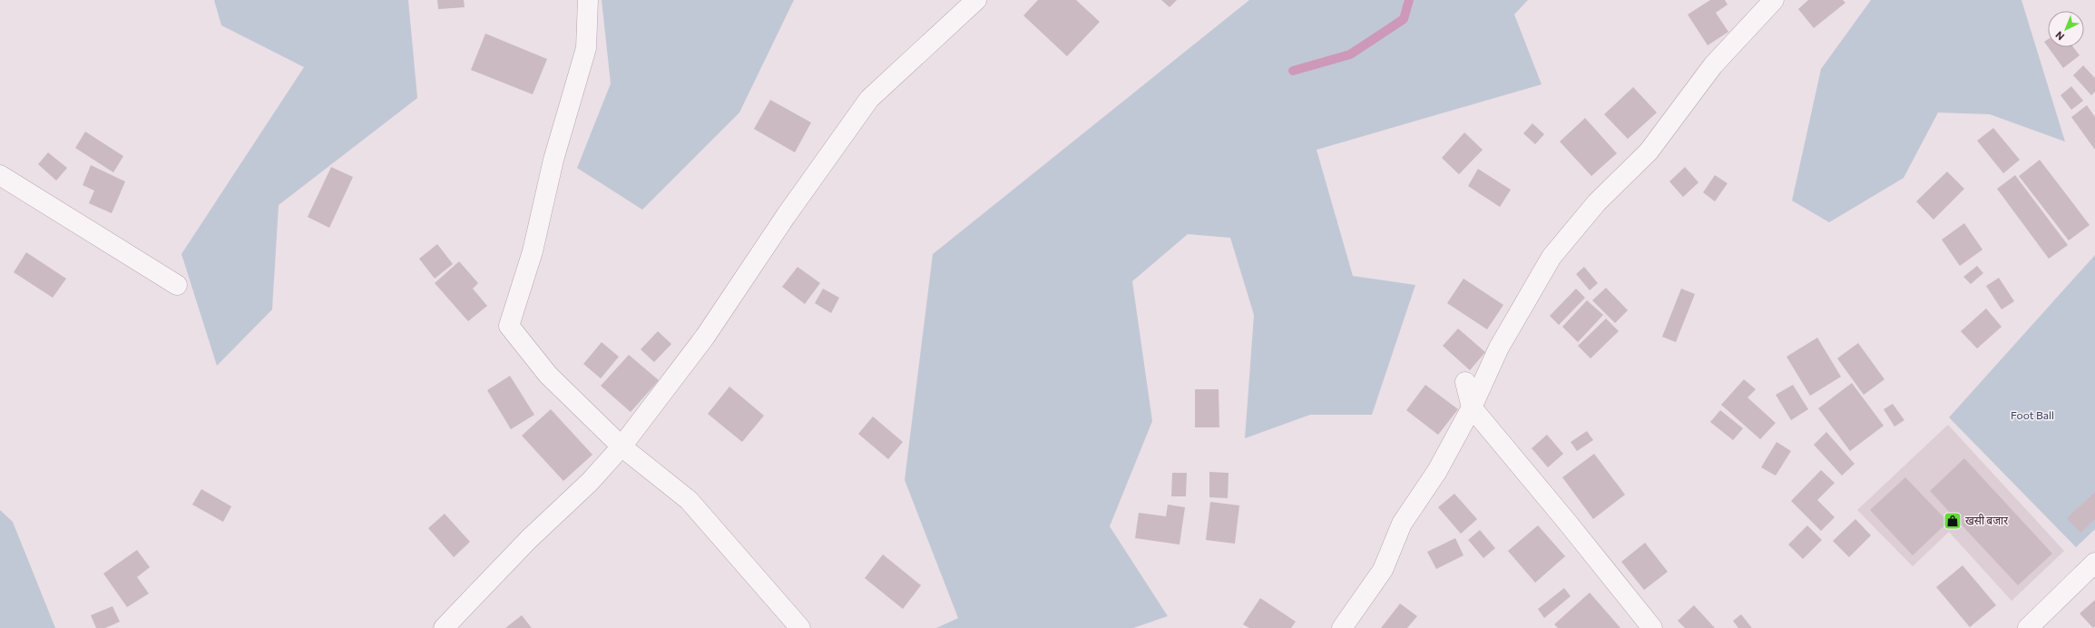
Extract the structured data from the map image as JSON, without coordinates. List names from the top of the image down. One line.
{"parks":["Foot Ball"],"places":{"shop":["खसी बजार"]},"north":"bottom left"}
